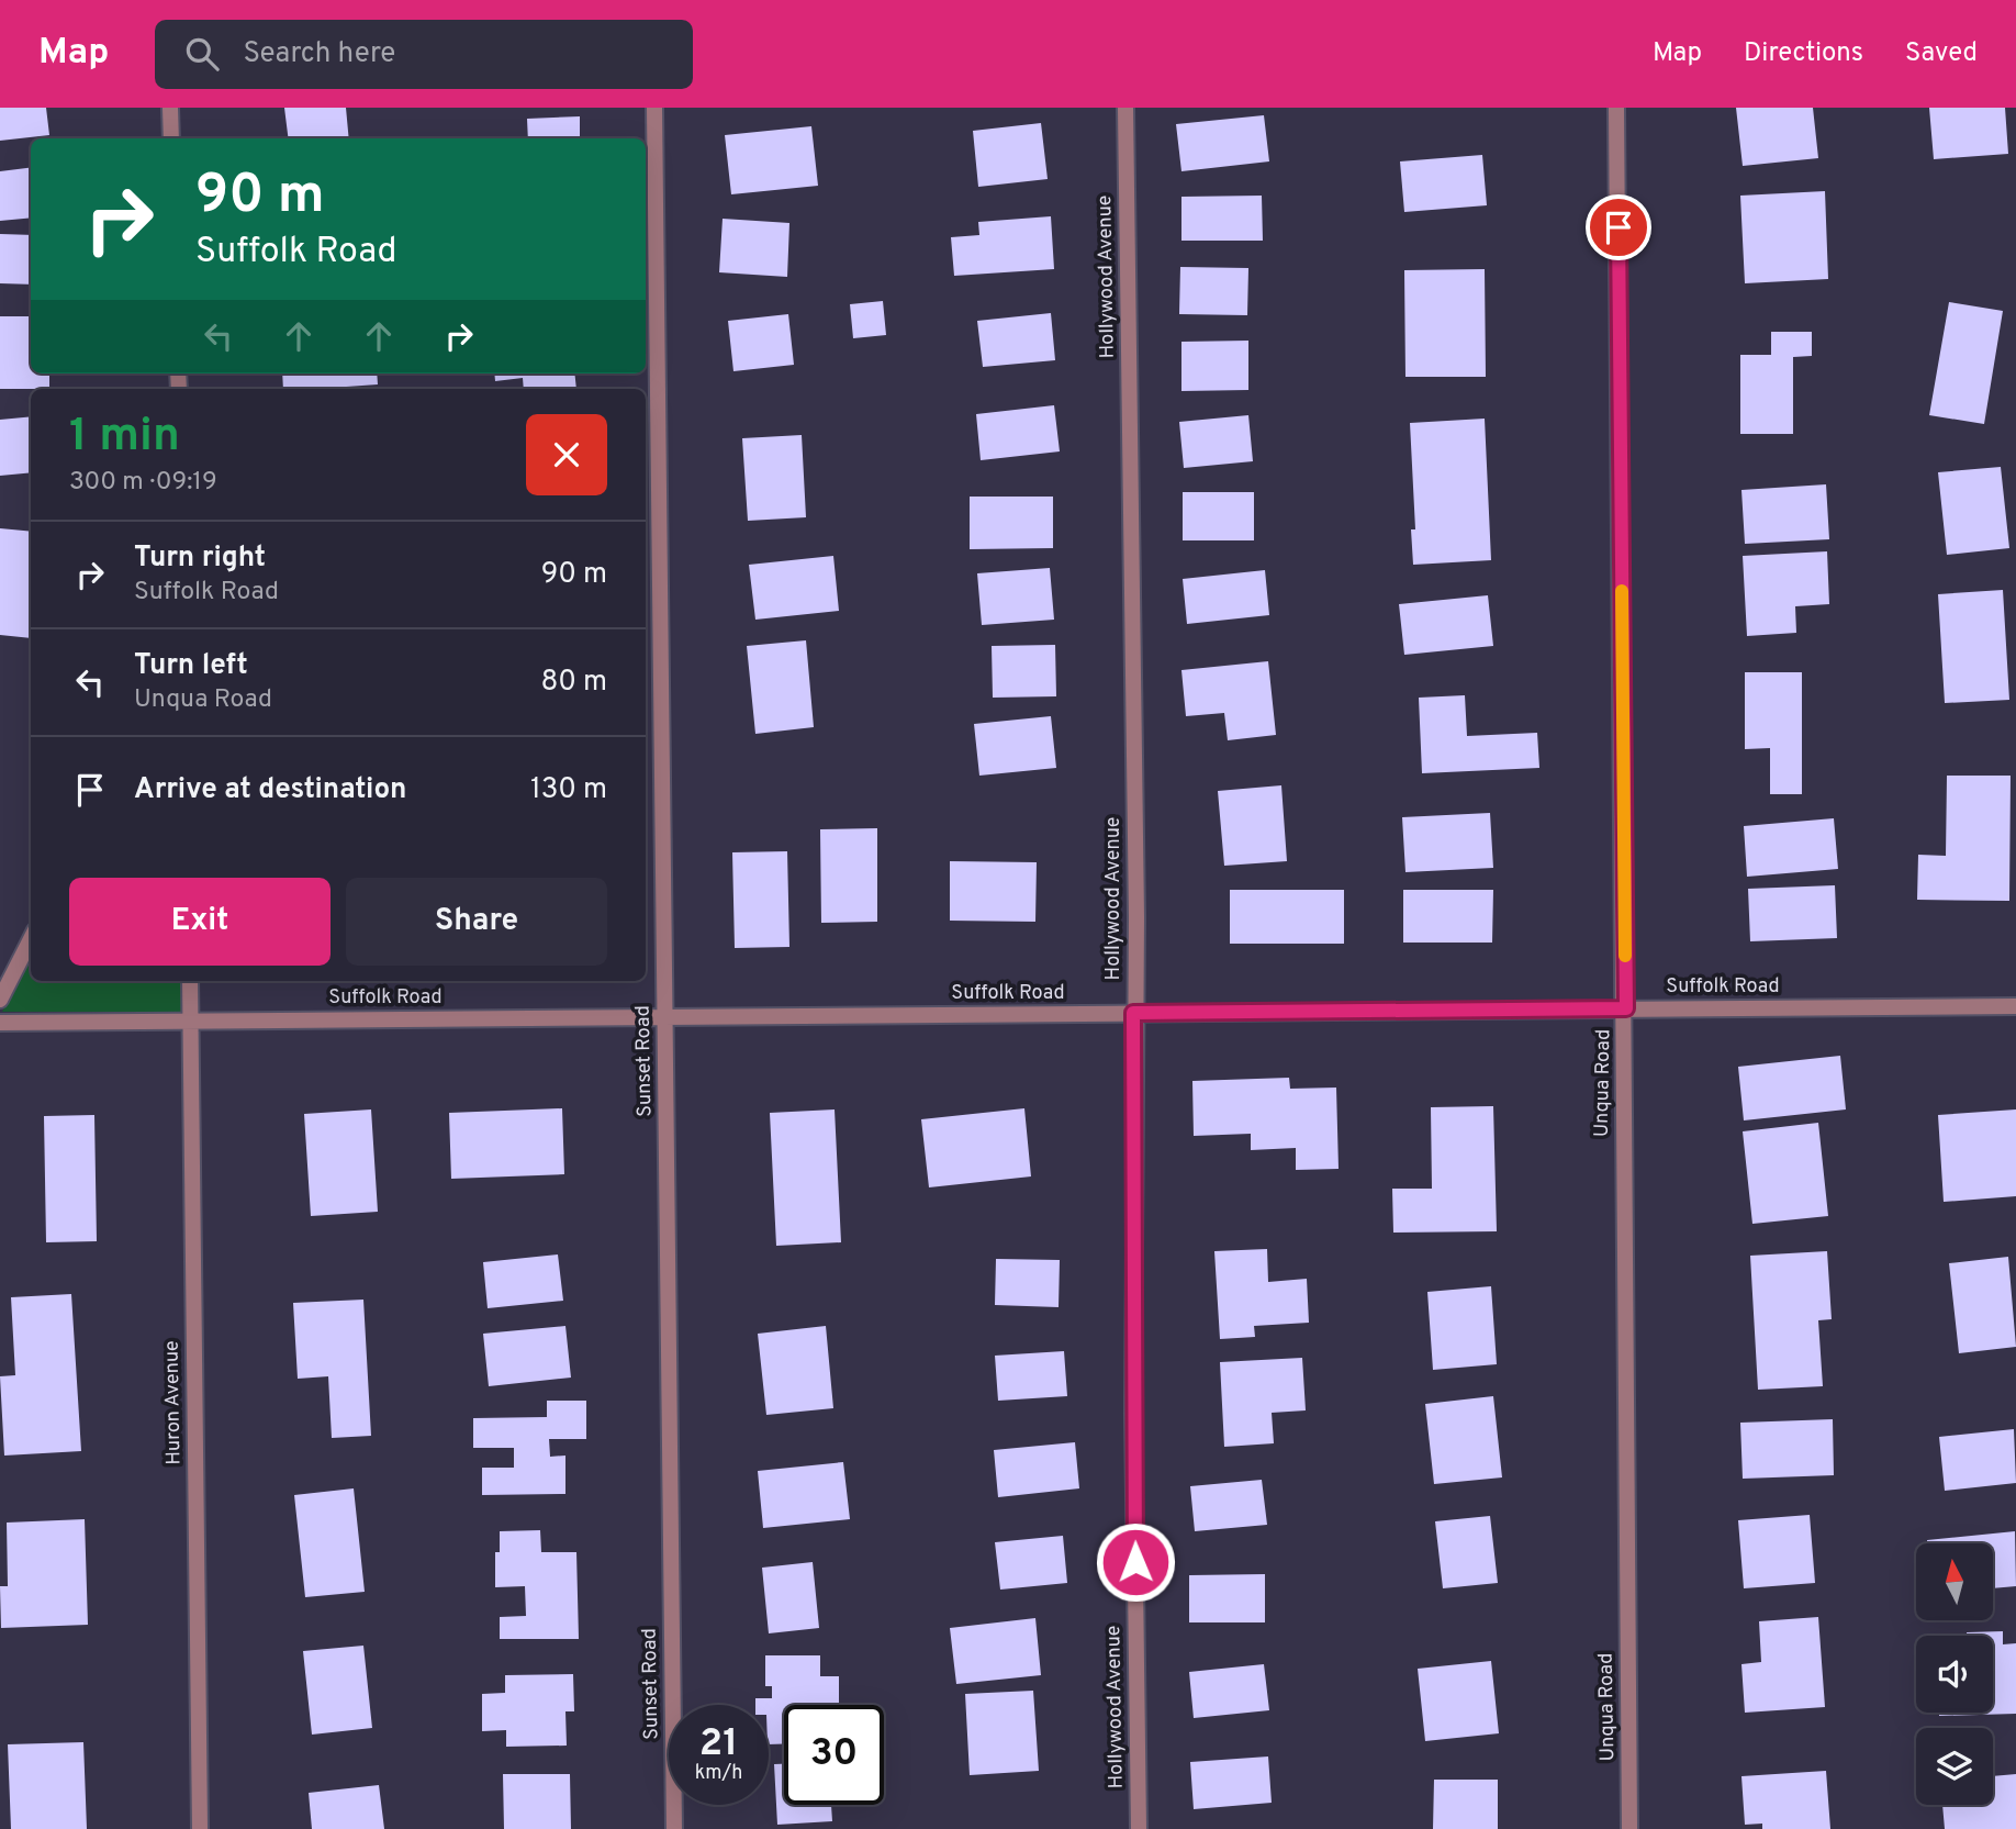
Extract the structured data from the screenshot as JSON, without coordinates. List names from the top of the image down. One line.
{"streets":{"street":["Hollywood Avenue","Suffolk Road","Sunset Road","Unqua Road","Huron Avenue"]},"crossings":[["Hollywood Avenue","Suffolk Road"],["Suffolk Road","Sunset Road"],["Suffolk Road","Unqua Road"],["Suffolk Road","Huron Avenue"]],"north":"top","page":{"header":"Map","search":"Search here","nav":["Map","Directions","Saved"],"turn":["90 m","Suffolk Road"],"heading":["1 min","300 m · 09:19"],"list":[{"name":"Turn right","note":"Suffolk Road","value":"90 m"},{"name":"Turn left","note":"Unqua Road","value":"80 m"},{"name":"Arrive at destination","value":"130 m"}],"buttons":["Exit","Share"],"speed":"21 km/h","limit":"30"}}
